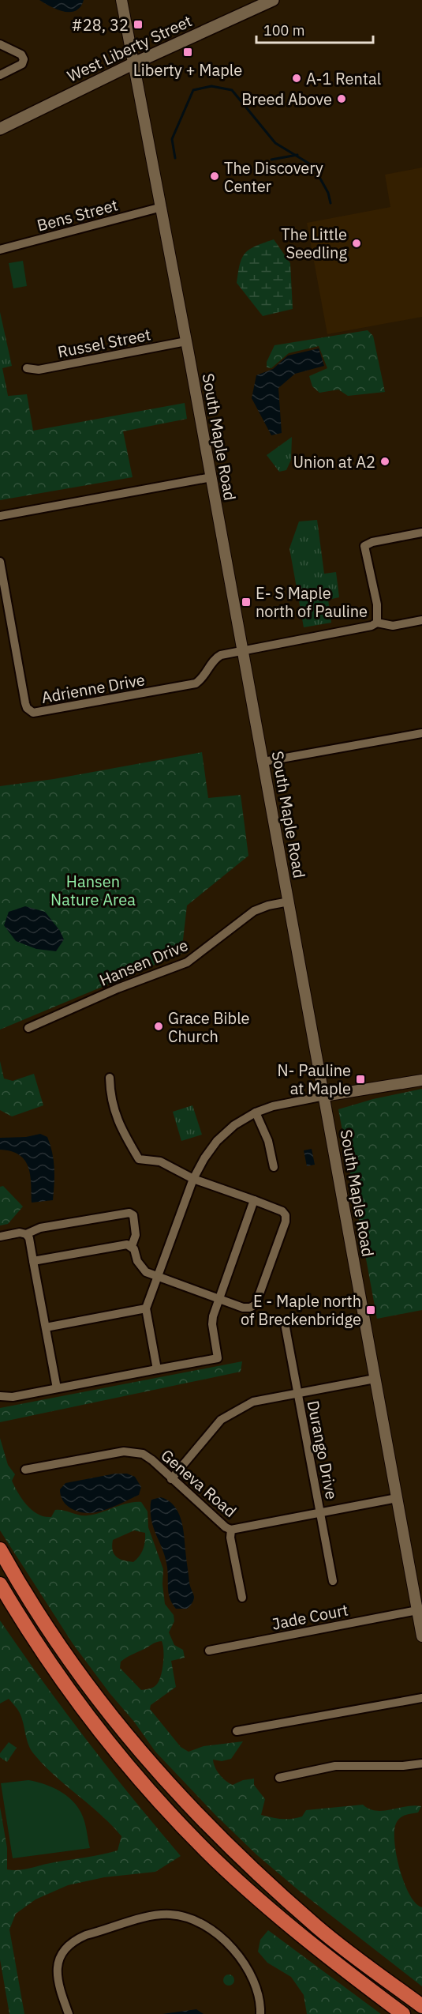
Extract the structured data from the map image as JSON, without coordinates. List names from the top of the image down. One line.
{"streets":{"main road":["West Liberty Street"],"street":["Bens Street","Russel Street","South Maple Road","Adrienne Drive","Hansen Drive","Durango Drive","Geneva Road","Jade Court"]},"crossings":[["West Liberty Street","South Maple Road"],["Bens Street","South Maple Road"],["Russel Street","South Maple Road"],["South Maple Road","Adrienne Drive"],["South Maple Road","Hansen Drive"],["South Maple Road","Jade Court"]],"parks":["Hansen Nature Area"],"places":{"transit":["#28, 32","Liberty + Maple","E- S Maple north of Pauline","N- Pauline at Maple","E - Maple north of Breckenbridge"],"other":["A-1 Rental","Breed Above","The Discovery Center","The Little Seedling","Union at A2","Grace Bible Church"]},"scale_bar":"100 m"}
